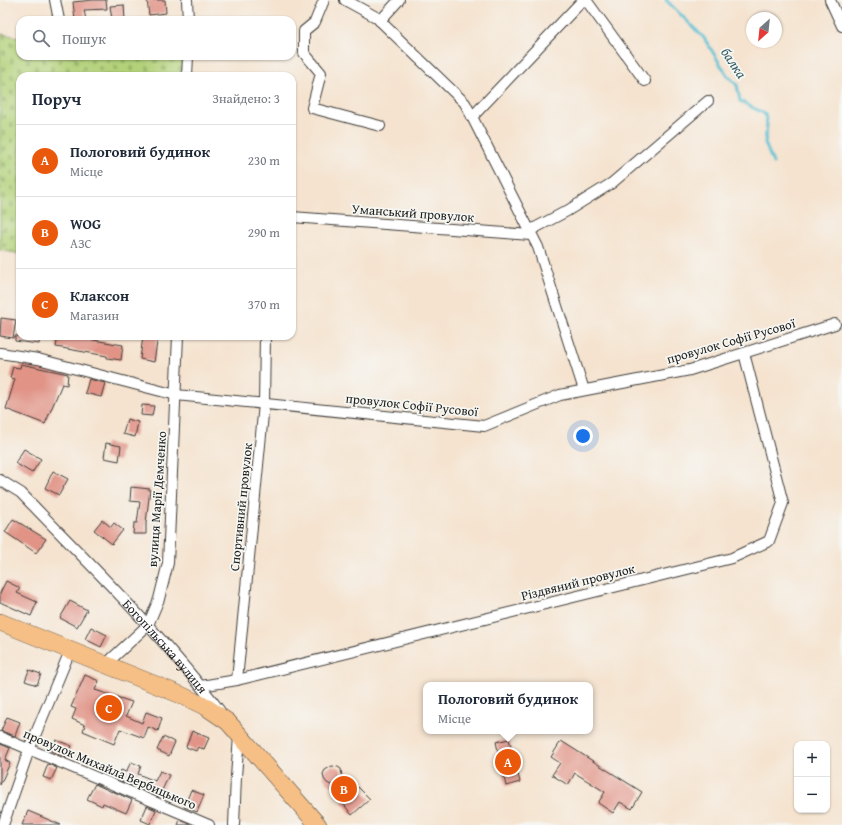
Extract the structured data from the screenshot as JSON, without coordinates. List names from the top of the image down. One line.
{"streets":{"main road":["Богопільська вулиця"],"street":["Уманський провулок","провулок Софії Русової","вулиця Марії Демченко","Спортивний провулок","Різдвяний провулок","провулок Михайла Вербицького"]},"crossings":[["провулок Софії Русової","вулиця Марії Демченко"],["провулок Софії Русової","Спортивний провулок"],["провулок Софії Русової","Різдвяний провулок"],["вулиця Марії Демченко","Богопільська вулиця"],["Спортивний провулок","Різдвяний провулок"],["Різдвяний провулок","Богопільська вулиця"]],"water":["балка"],"north":"bottom left","page":{"search":"Пошук","heading":["Поруч","Знайдено: 3"],"list":[{"mark":"A","name":"Пологовий будинок","note":"Місце","value":"230 m"},{"mark":"B","name":"WOG","note":"АЗС","value":"290 m"},{"mark":"C","name":"Клаксон","note":"Магазин","value":"370 m"}],"popup":["Пологовий будинок","Місце"],"pins":["C","A","B"],"map_buttons":["+","−"]}}
